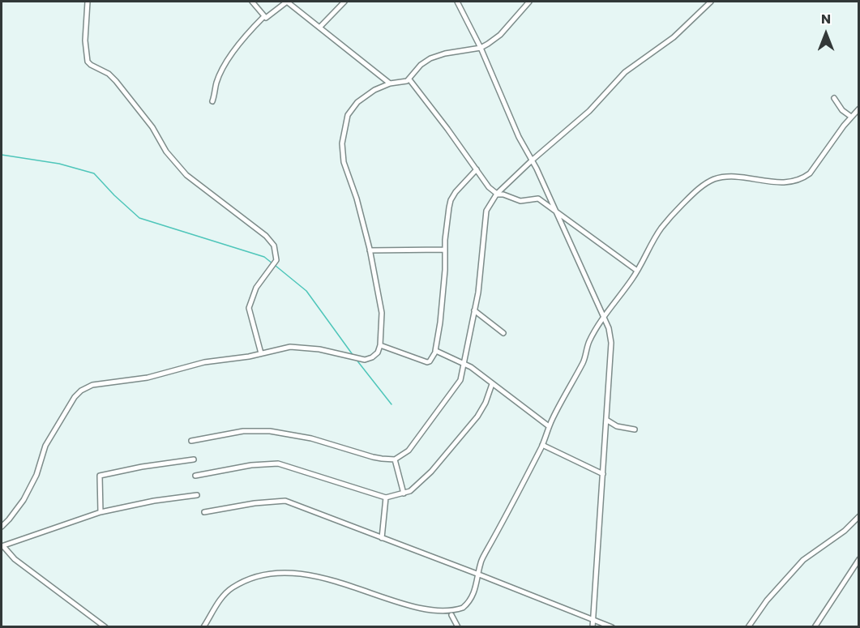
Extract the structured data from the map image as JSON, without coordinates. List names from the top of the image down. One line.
{"north":"top"}
